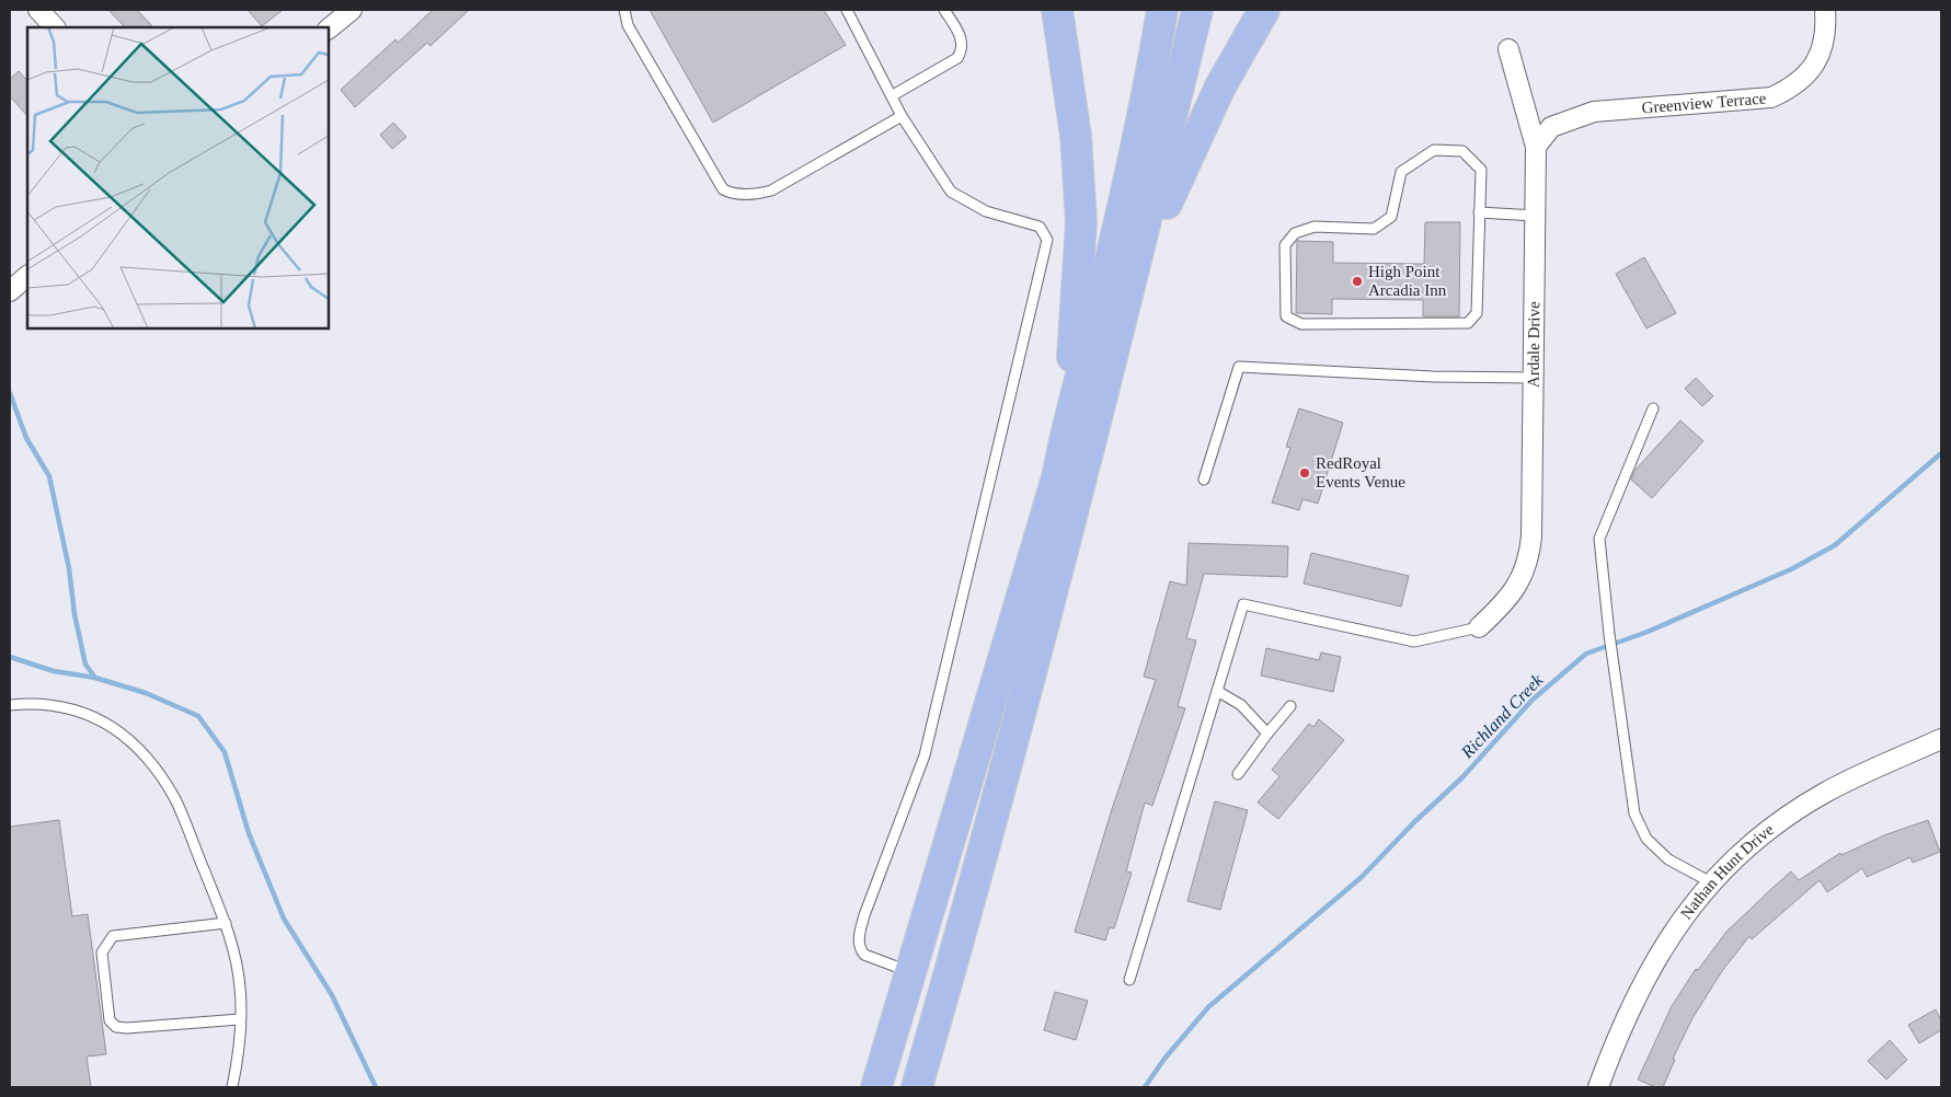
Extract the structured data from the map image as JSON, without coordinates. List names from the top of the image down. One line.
{"streets":{"street":["Greenview Terrace","Ardale Drive","Nathan Hunt Drive"]},"crossings":[["Greenview Terrace","Ardale Drive"]],"water":["Richland Creek"],"places":["High Point Arcadia Inn","RedRoyal Events Venue"]}
